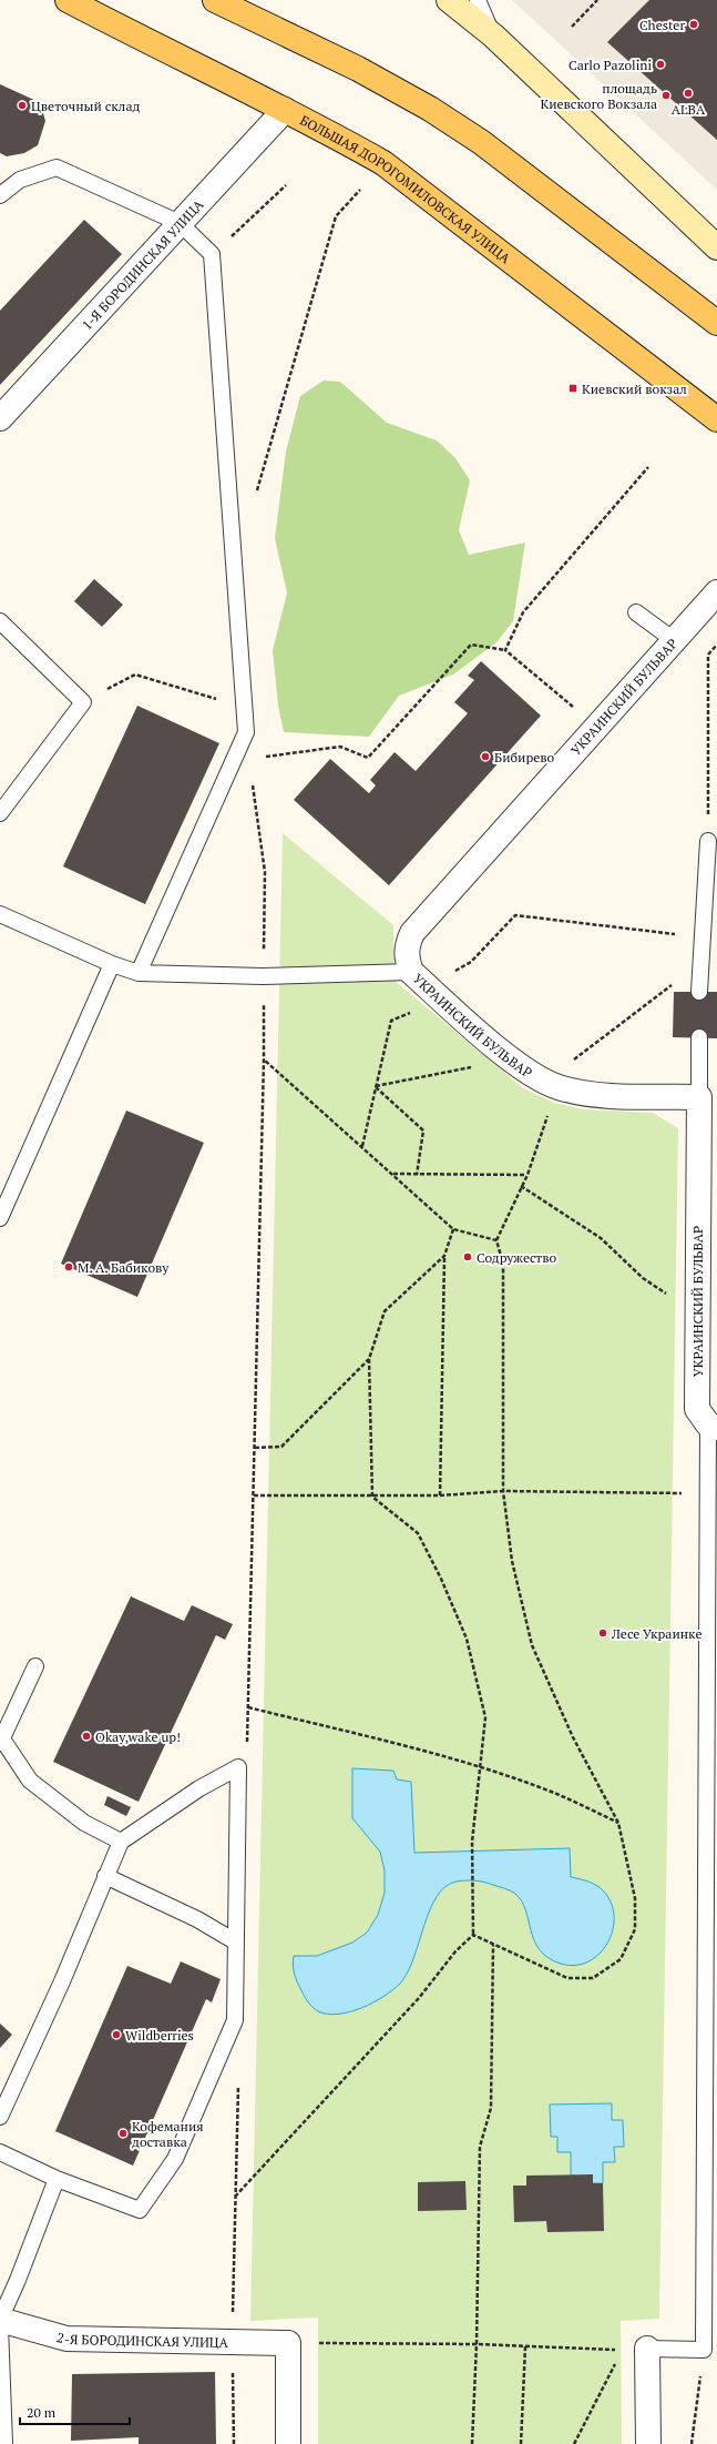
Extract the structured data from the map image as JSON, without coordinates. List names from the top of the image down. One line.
{"streets":{"main road":["БОЛЬШАЯ ДОРОГОМИЛОВСКАЯ УЛИЦА"],"street":["1-Я БОРОДИНСКАЯ УЛИЦА","УКРАИНСКИЙ БУЛЬВАР","2-Я БОРОДИНСКАЯ УЛИЦА"]},"crossings":[["БОЛЬШАЯ ДОРОГОМИЛОВСКАЯ УЛИЦА","1-Я БОРОДИНСКАЯ УЛИЦА"]],"places":{"other":["Chester","Carlo Pazolini","ALBA","площадь Киевского Вокзала","Цветочный склад","Бибирево","Содружество","М. А. Бабикову","Лесе Украинке","Okay,wake up!","Wildberries","Кофемания доставка"],"transit":["Киевский вокзал"]},"scale_bar":"20 m"}
